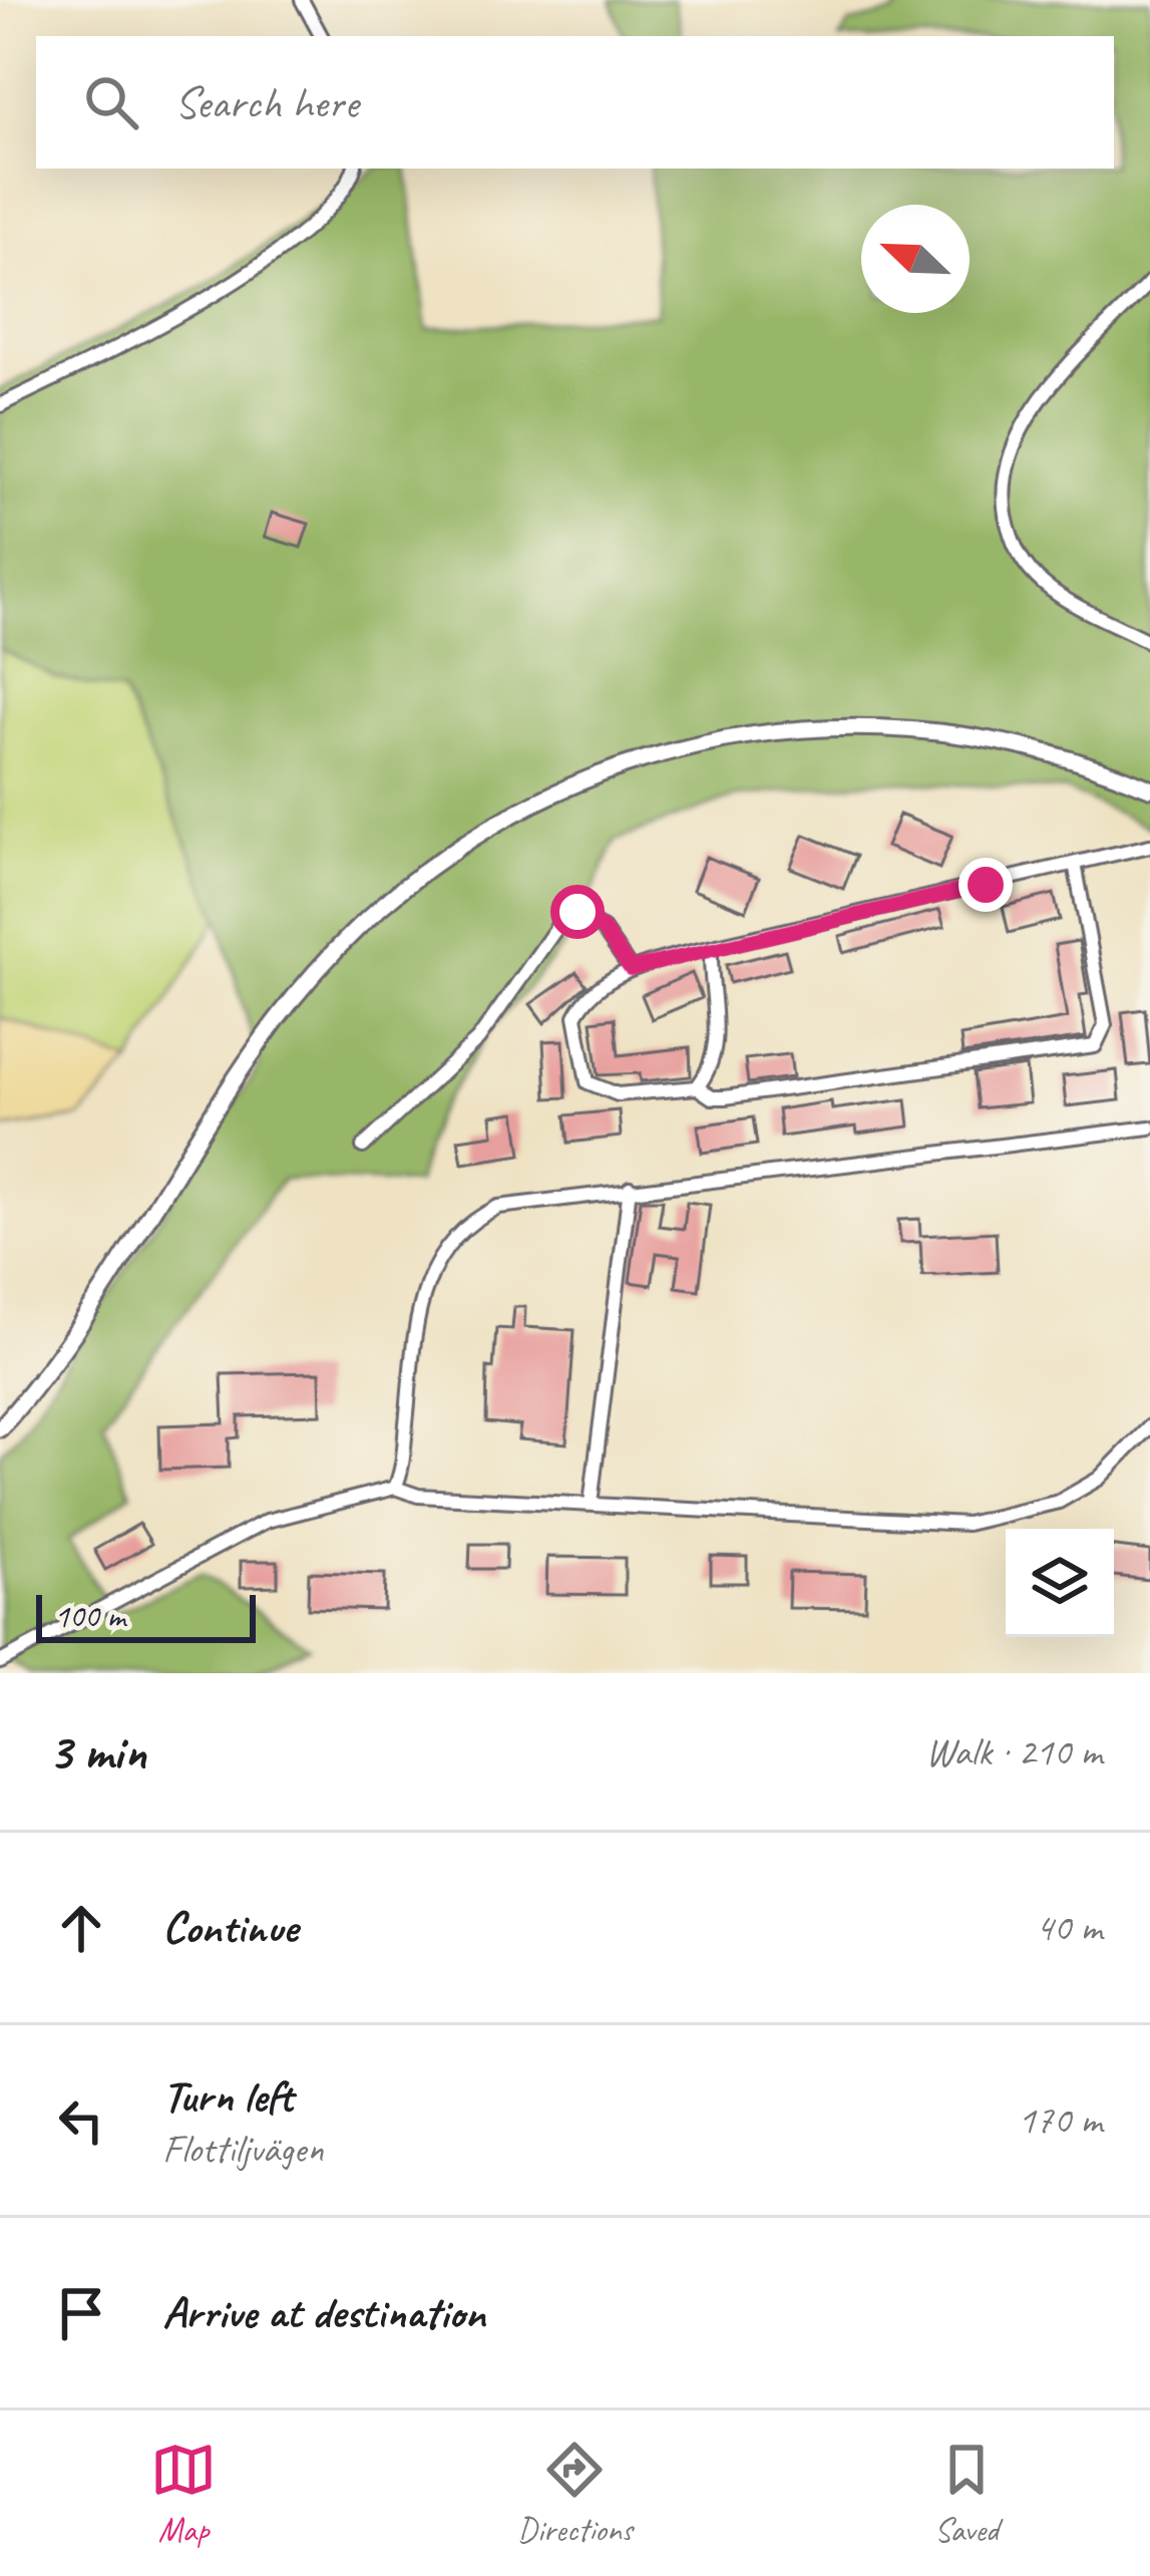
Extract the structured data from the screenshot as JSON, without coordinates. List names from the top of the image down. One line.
{"scale_bar":"100 m","north":"top left","page":{"search":"Search here","scale":"100 m","heading":["3 min","Walk · 210 m"],"list":[["Continue","40 m"],["Turn left","Flottiljvägen","170 m"],"Arrive at destination"],"nav":["Map","Directions","Saved"]}}
